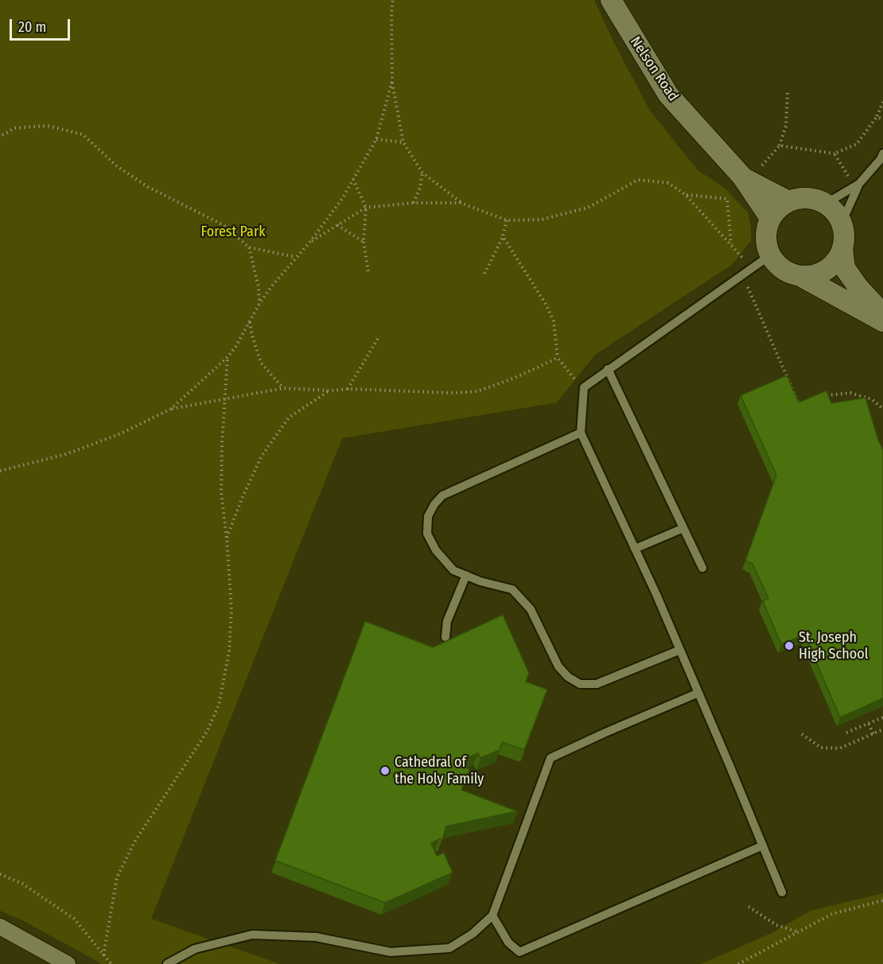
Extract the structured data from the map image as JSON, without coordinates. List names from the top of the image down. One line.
{"streets":{"street":["Nelson Road"]},"parks":["Forest Park"],"places":["St. Joseph High School","Cathedral of the Holy Family"],"scale_bar":"20 m"}
